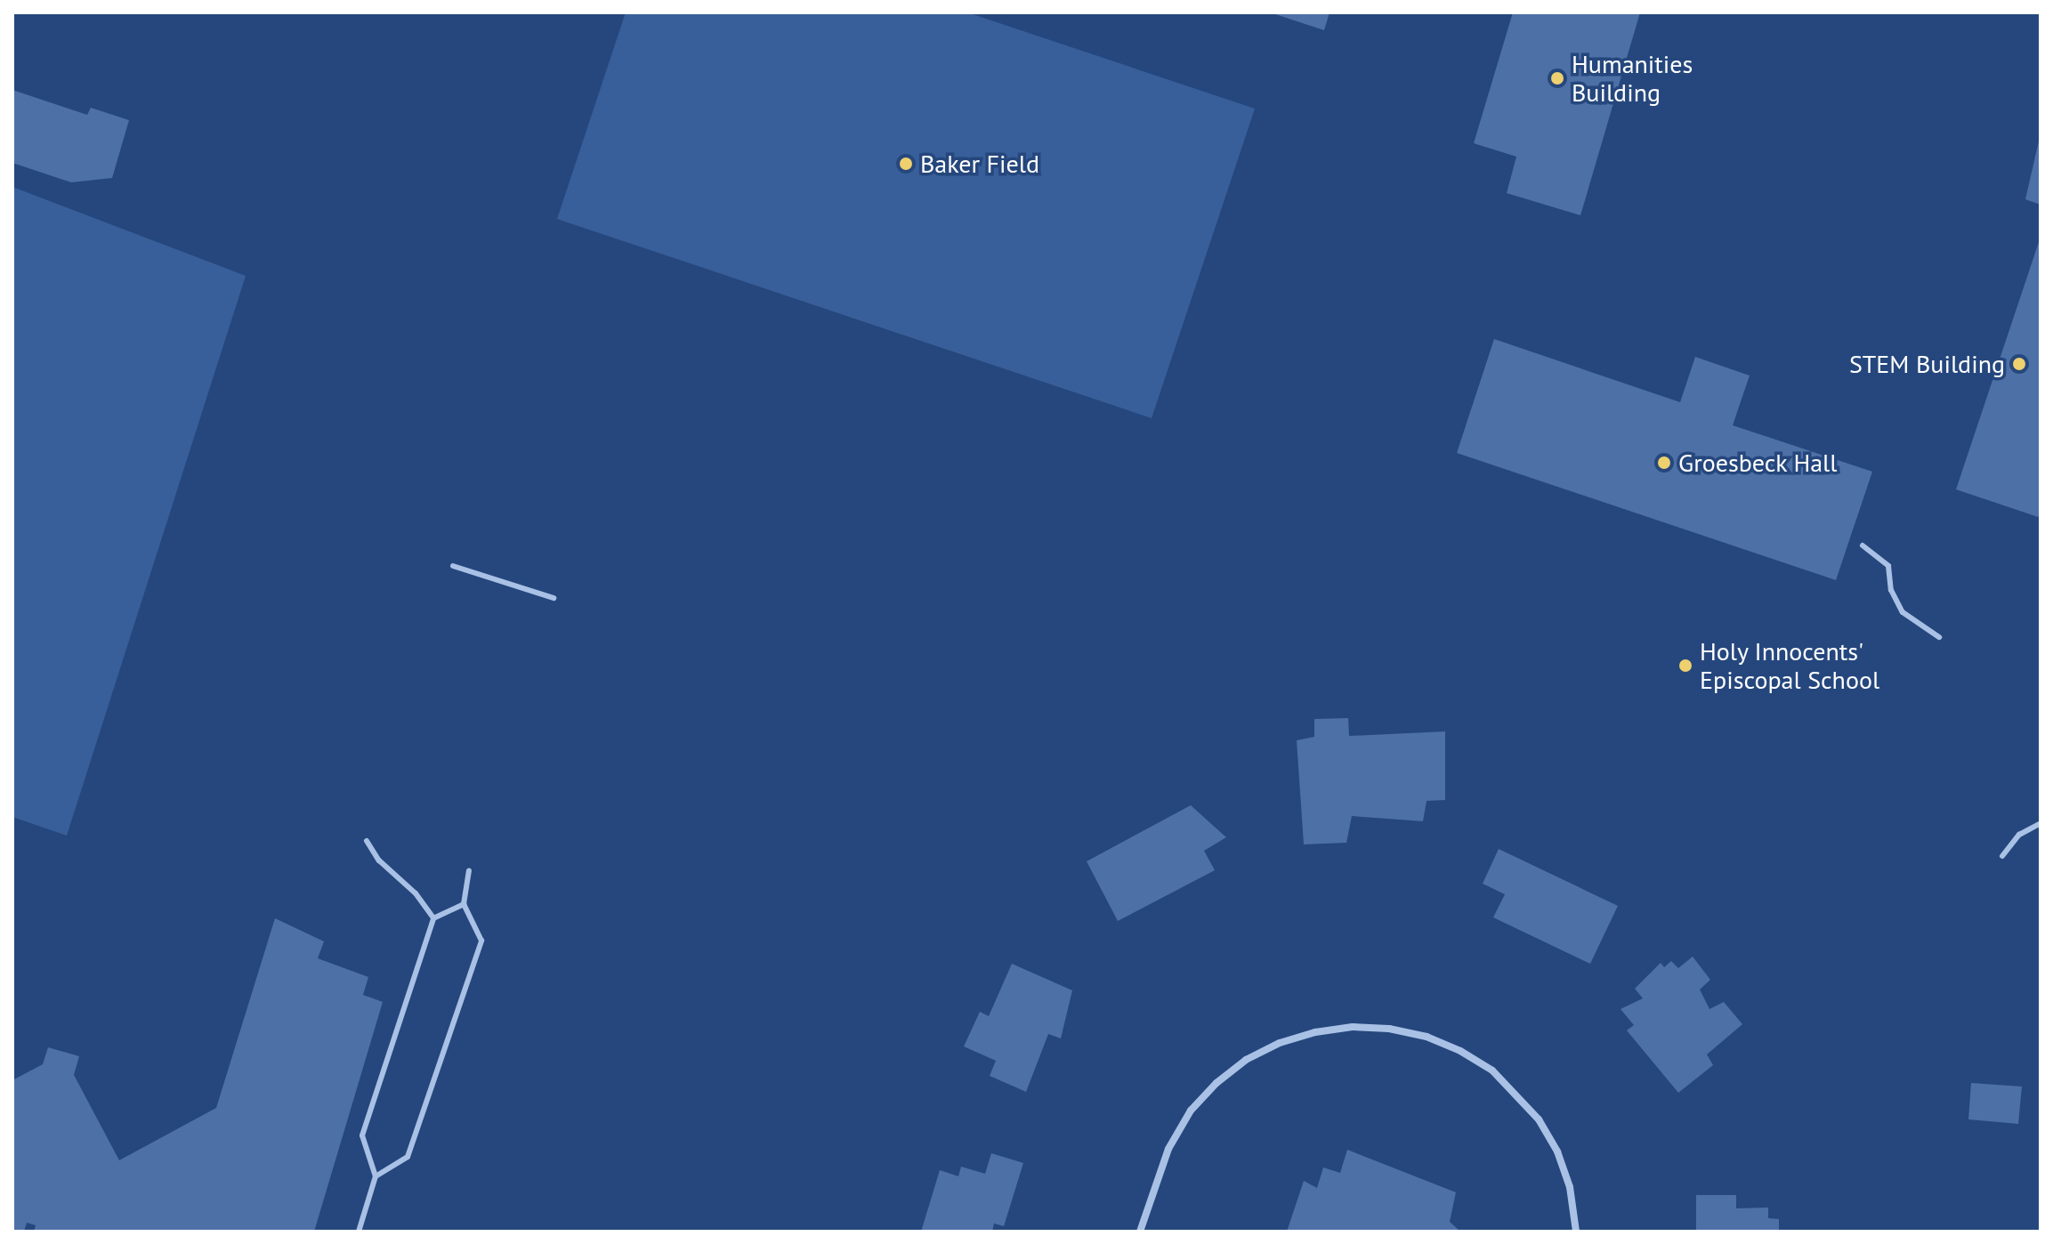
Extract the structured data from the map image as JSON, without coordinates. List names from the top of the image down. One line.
{"places":["Humanities Building","Baker Field","STEM Building","Groesbeck Hall","Holy Innocents' Episcopal School"]}
